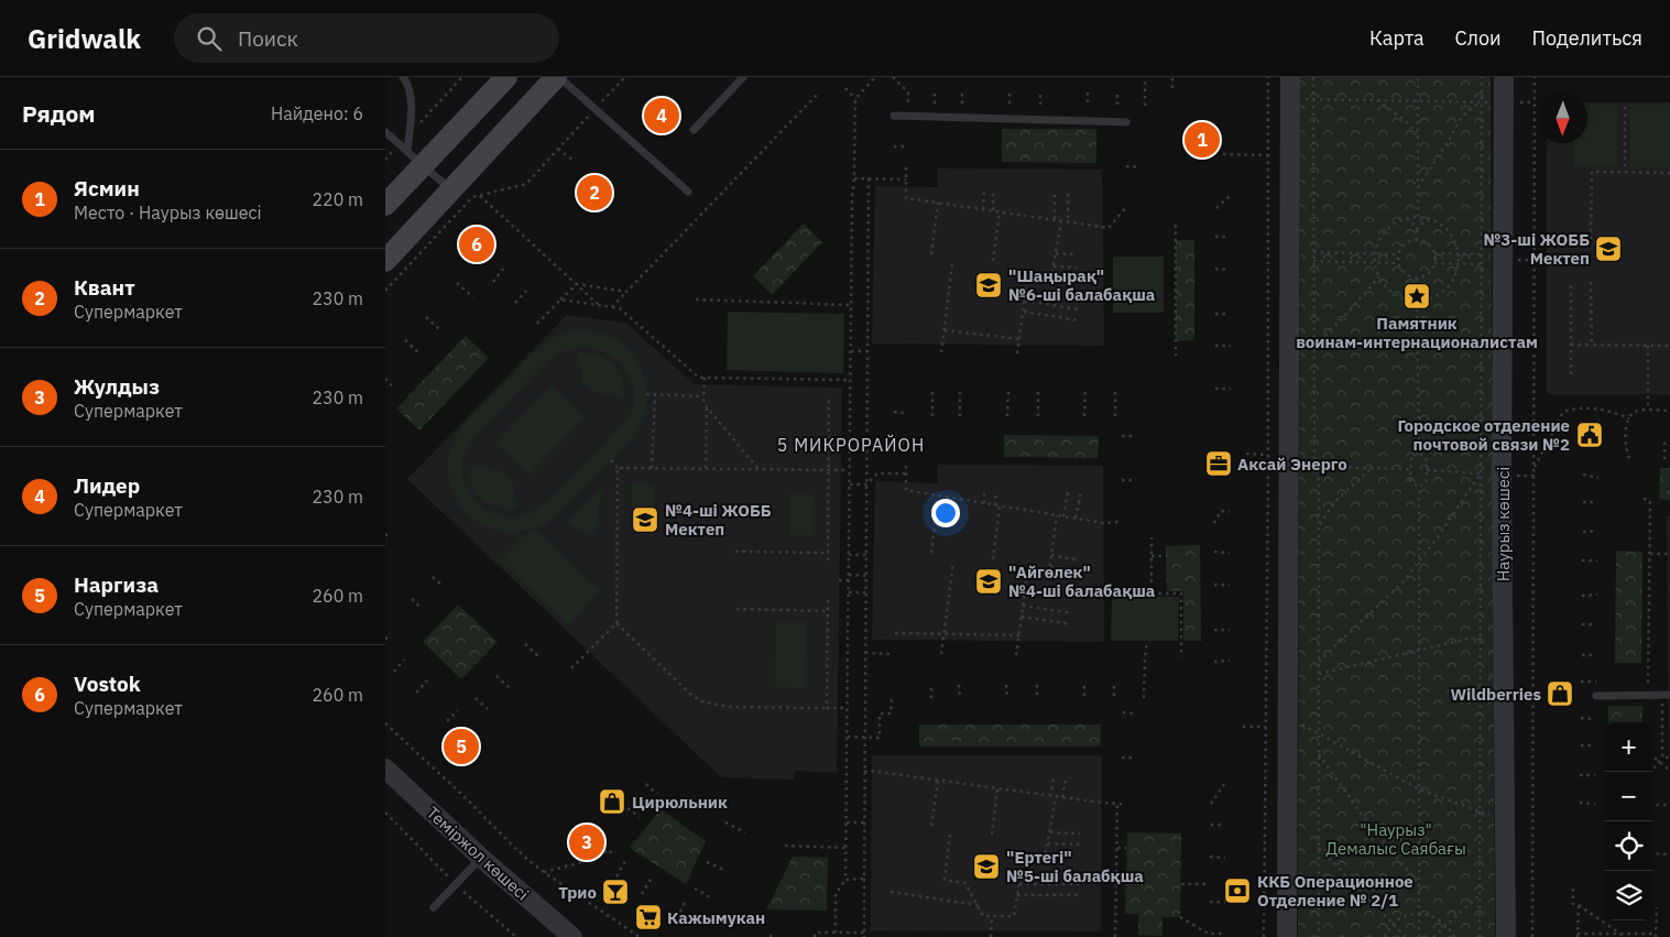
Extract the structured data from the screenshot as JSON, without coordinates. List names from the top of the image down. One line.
{"streets":{"street":["Наурыз көшесі","Теміржол көшесі"]},"districts":["5 МИКРОРАЙОН"],"parks":["\"Наурыз\" Демалыс Саябағы"],"places":{"school or university":["№3-ші ЖОББ Мектеп","\"Шаңырақ\" №6-ші балабақша","№4-ші ЖОББ Мектеп","\"Айгөлек\" №4-ші балабақша","\"Ертегі\" №5-ші балабқша"],"place":["Памятник воинам-интернационалистам"],"public building":["Городское отделение почтовой связи №2"],"office":["Аксай Энерго"],"shop":["Wildberries","Цирюльник"],"bank":["ККБ Операционное Отделение № 2/1"],"bar":["Трио"],"supermarket":["Кажымукан"]},"north":"bottom","page":{"header":"Gridwalk","search":"Поиск","nav":["Карта","Слои","Поделиться"],"heading":["Рядом","Найдено: 6"],"pins":["4","1","2","6","5","3"],"list":[{"mark":"1","name":"Ясмин","note":"Место · Наурыз көшесі","value":"220 m"},{"mark":"2","name":"Квант","note":"Супермаркет","value":"230 m"},{"mark":"3","name":"Жулдыз","note":"Супермаркет","value":"230 m"},{"mark":"4","name":"Лидер","note":"Супермаркет","value":"230 m"},{"mark":"5","name":"Наргиза","note":"Супермаркет","value":"260 m"},{"mark":"6","name":"Vostok","note":"Супермаркет","value":"260 m"}],"map_buttons":["+","−"]}}
